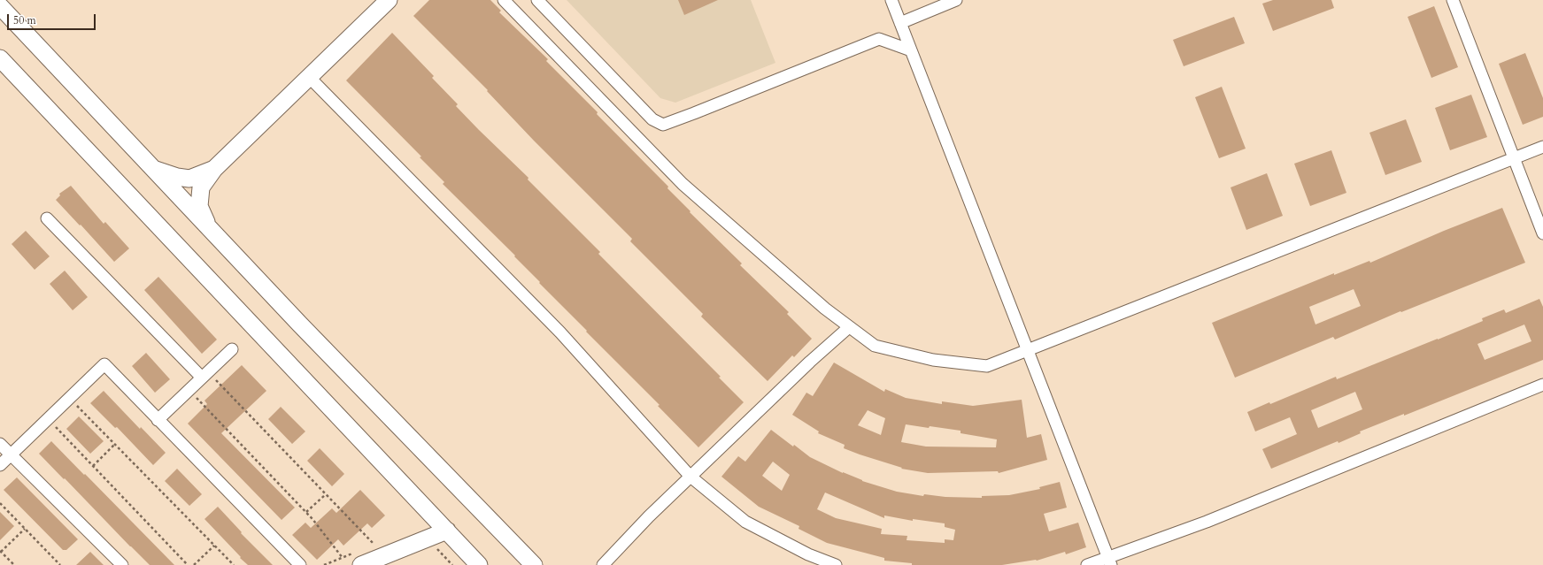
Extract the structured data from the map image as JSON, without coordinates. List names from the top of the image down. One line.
{"scale_bar":"50 m"}
